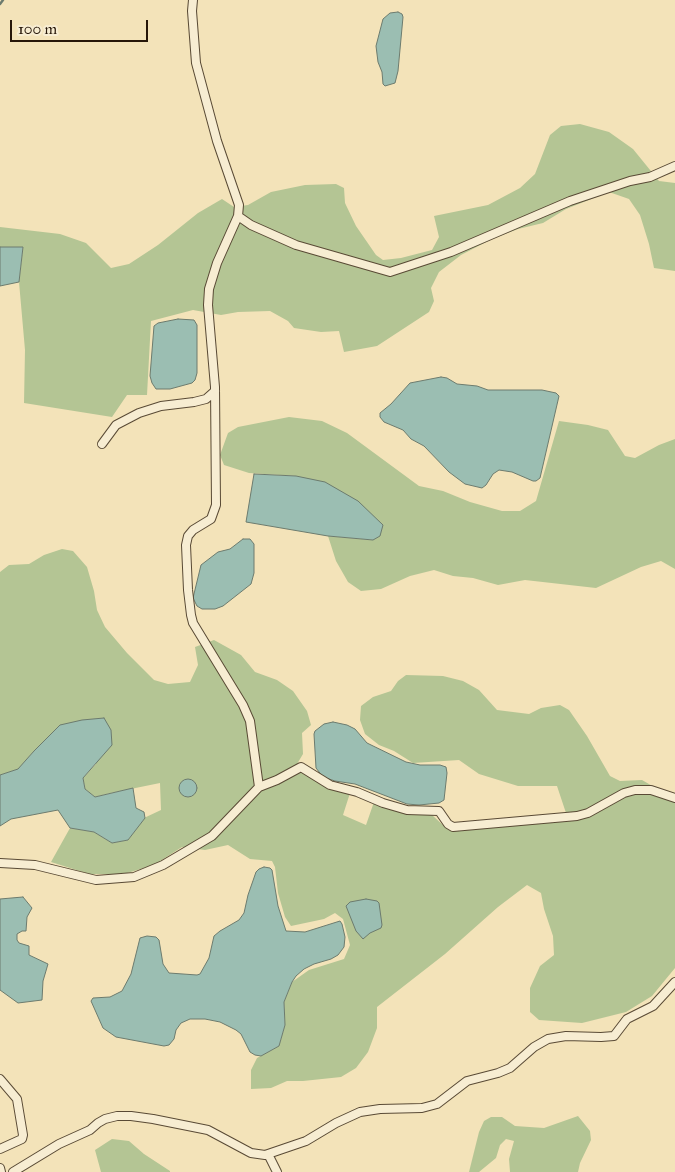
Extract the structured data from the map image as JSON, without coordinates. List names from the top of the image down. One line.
{"scale_bar":"100 m"}
